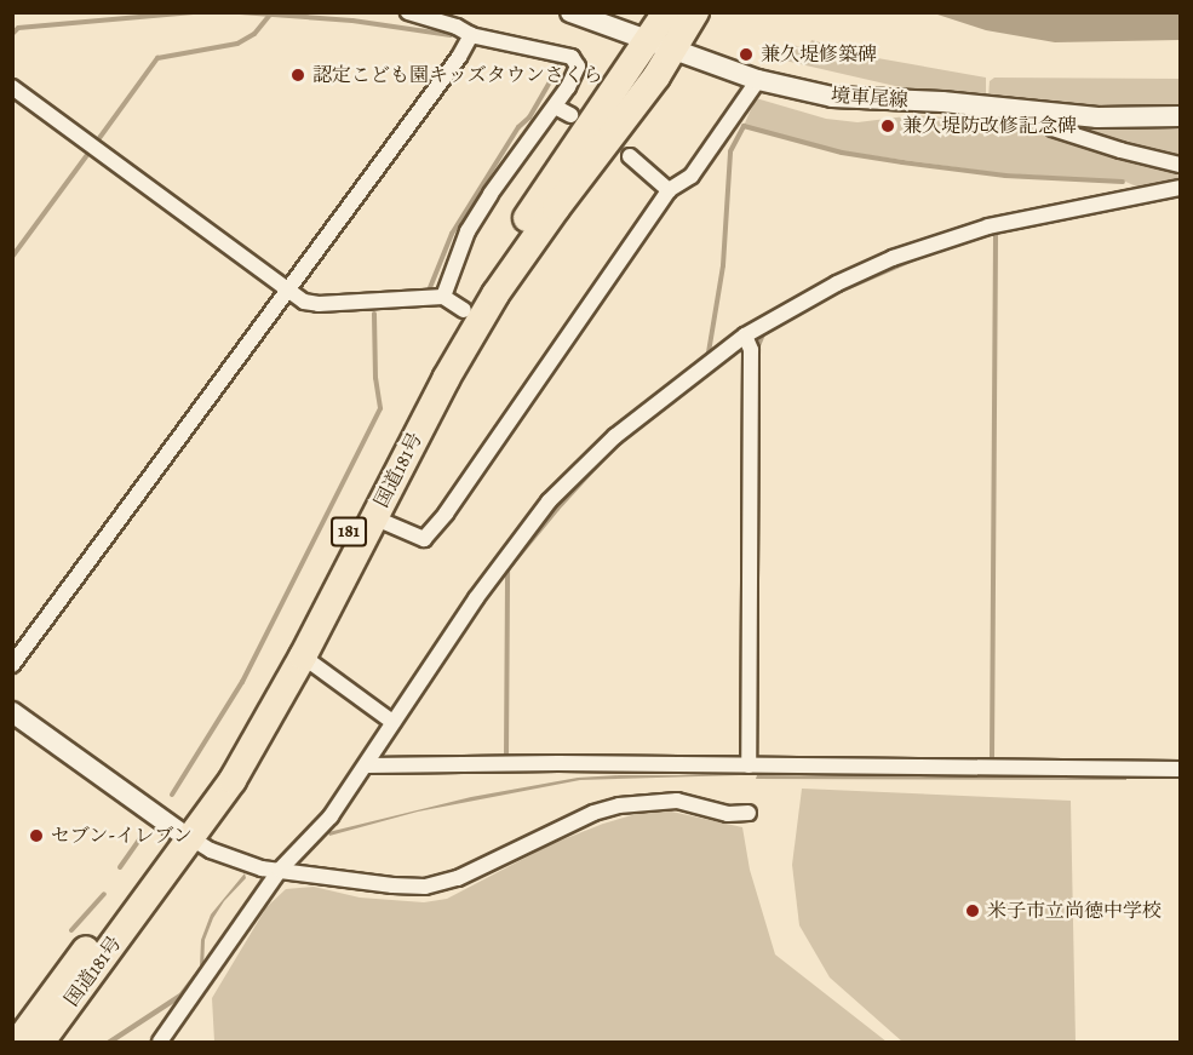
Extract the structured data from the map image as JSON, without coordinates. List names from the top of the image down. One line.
{"streets":{"highway":["国道181号","181"],"main road":["境車尾線"]},"crossings":[["境車尾線","国道181号"]],"places":["兼久堤修築碑","認定こども園キッズタウンさくら","兼久堤防改修記念碑","セブン-イレブン","米子市立尚徳中学校"]}
